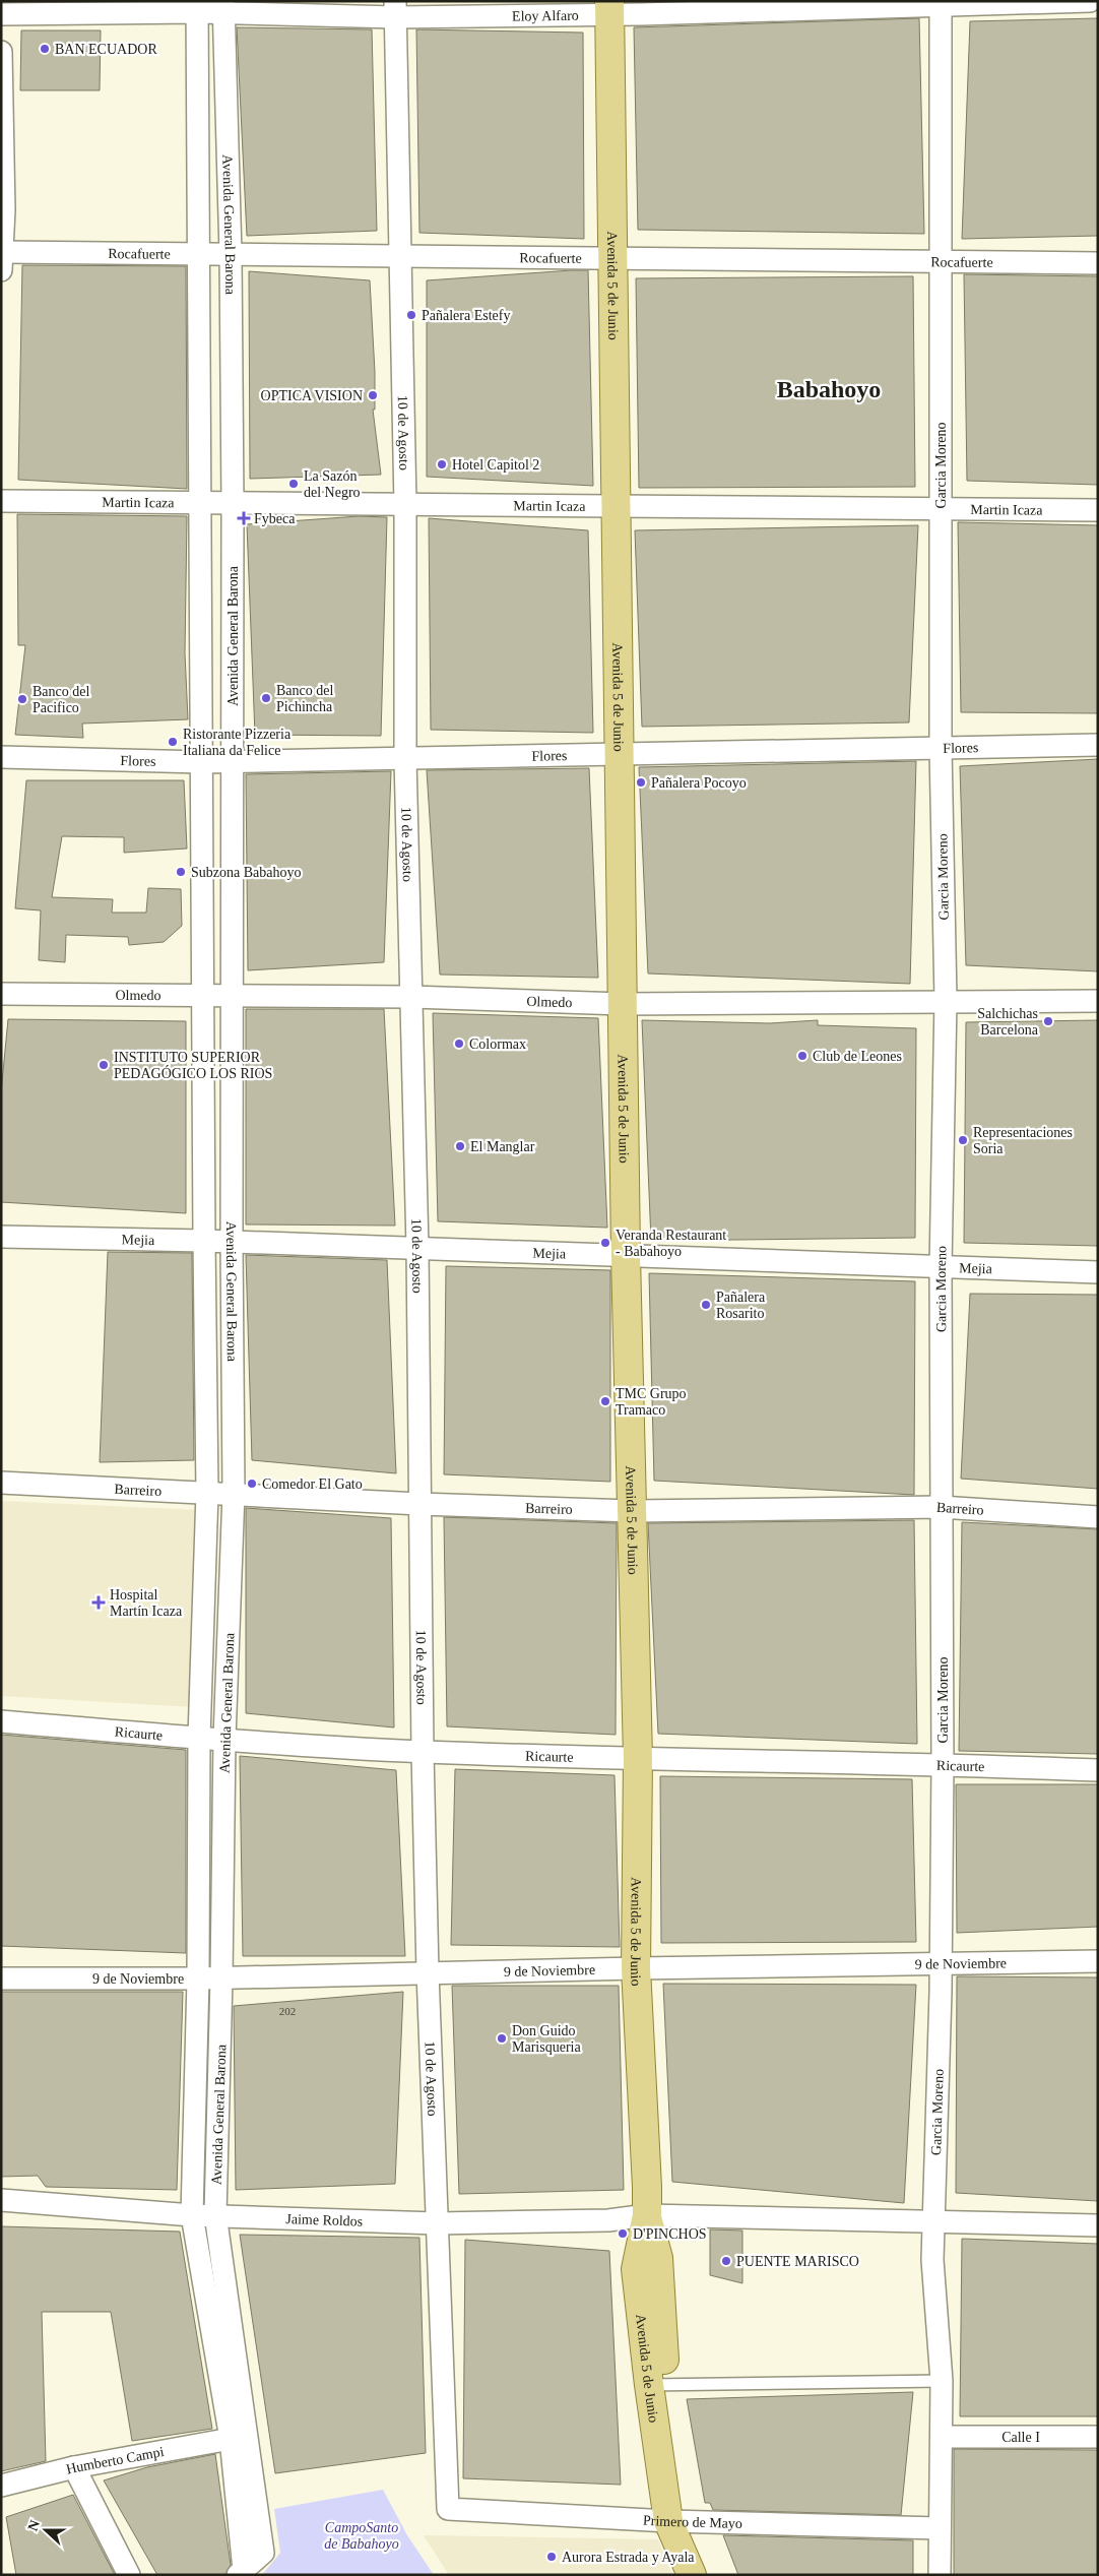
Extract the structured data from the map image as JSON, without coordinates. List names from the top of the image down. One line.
{"streets":{"main road":["Avenida 5 de Junio"],"street":["Eloy Alfaro","Avenida General Barona","Rocafuerte","10 de Agosto","Garcia Moreno","Martin Icaza","Flores","Olmedo","Mejia","Barreiro","Ricaurte","9 de Noviembre","Jaime Roldos","Calle I","Humberto Campi","Primero de Mayo"]},"crossings":[["Eloy Alfaro","Avenida General Barona"],["Eloy Alfaro","Avenida 5 de Junio"],["Eloy Alfaro","10 de Agosto"],["Eloy Alfaro","Garcia Moreno"],["Avenida General Barona","Rocafuerte"],["Avenida General Barona","Martin Icaza"],["Avenida General Barona","Flores"],["Avenida General Barona","Olmedo"],["Avenida General Barona","Mejia"],["Avenida General Barona","Barreiro"],["Avenida General Barona","Ricaurte"],["Avenida General Barona","9 de Noviembre"],["Avenida General Barona","Jaime Roldos"],["Avenida General Barona","Humberto Campi"],["Rocafuerte","Avenida 5 de Junio"],["Rocafuerte","10 de Agosto"],["Rocafuerte","Garcia Moreno"],["Avenida 5 de Junio","Martin Icaza"],["Avenida 5 de Junio","Flores"],["Avenida 5 de Junio","Olmedo"],["Avenida 5 de Junio","Mejia"],["Avenida 5 de Junio","Barreiro"],["Avenida 5 de Junio","Ricaurte"],["Avenida 5 de Junio","9 de Noviembre"],["Avenida 5 de Junio","Jaime Roldos"],["Avenida 5 de Junio","Primero de Mayo"],["10 de Agosto","Martin Icaza"],["10 de Agosto","Flores"],["10 de Agosto","Olmedo"],["10 de Agosto","Mejia"],["10 de Agosto","Barreiro"],["10 de Agosto","Ricaurte"],["10 de Agosto","9 de Noviembre"],["10 de Agosto","Jaime Roldos"],["10 de Agosto","Primero de Mayo"],["Garcia Moreno","Martin Icaza"],["Garcia Moreno","Flores"],["Garcia Moreno","Olmedo"],["Garcia Moreno","Mejia"],["Garcia Moreno","Barreiro"],["Garcia Moreno","Ricaurte"],["Garcia Moreno","9 de Noviembre"],["Garcia Moreno","Jaime Roldos"],["Garcia Moreno","Calle I"],["Garcia Moreno","Primero de Mayo"]],"districts":["Babahoyo"],"parks":["CampoSanto de Babahoyo"],"places":{"other":["BAN ECUADOR","Pañalera Estefy","OPTICA VISION","Hotel Capitol 2","La Sazón del Negro","Banco del Pichincha","Banco del Pacifico","Ristorante Pizzeria Italiana da Felice","Pañalera Pocoyo","Subzona Babahoyo","Salchichas Barcelona","Colormax","Club de Leones","INSTITUTO SUPERIOR PEDAGÓGICO LOS RIOS","Representaciones Soria","El Manglar","Veranda Restaurant - Babahoyo","Pañalera Rosarito","TMC Grupo Tramaco","Comedor El Gato","Don Guido Marisqueria","D'PINCHOS","PUENTE MARISCO","Aurora Estrada y Ayala"],"health":["Fybeca","Hospital Martín Icaza"]},"house_numbers":["202"],"north":"left"}
